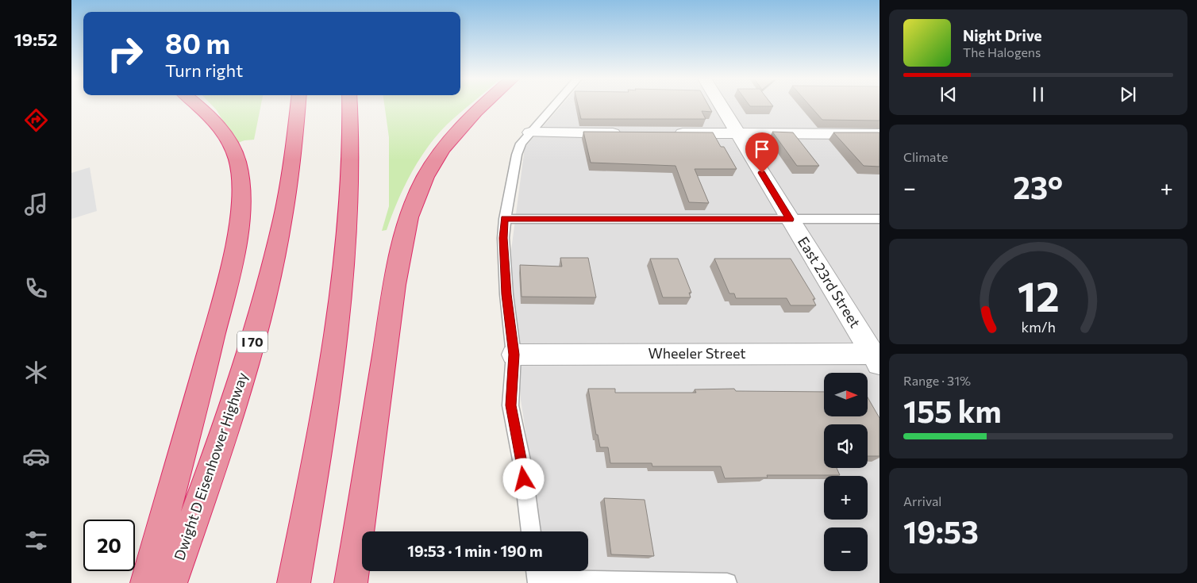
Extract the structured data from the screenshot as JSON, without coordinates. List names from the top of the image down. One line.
{"streets":{"highway":["I 70","Dwight D Eisenhower Highway"],"street":["East 23rd Street","Wheeler Street"]},"crossings":[["East 23rd Street","Wheeler Street"]],"north":"right","page":{"tabs":"19:52","turn":["80 m","Turn right"],"song":["Night Drive","The Halogens"],"tile":["Climate",["Range · 31%","155 km"],["Arrival","19:53"]],"heat":["−","23°","+"],"map_buttons":["+","−"],"limit":"20","trip":"19:53 · 1 min · 190 m","gauge":["12","km/h"]}}
